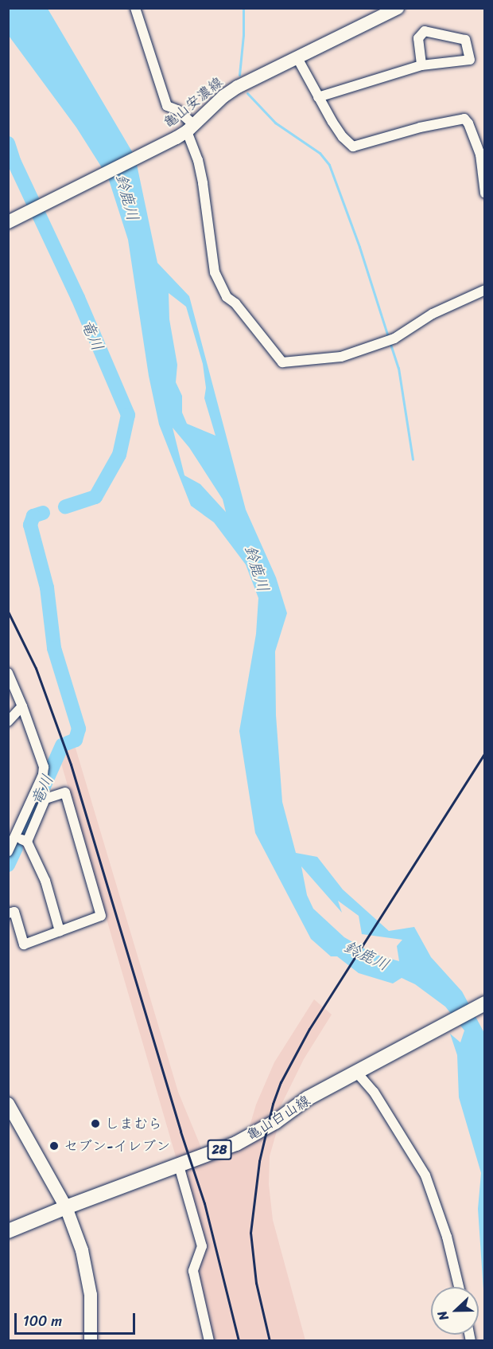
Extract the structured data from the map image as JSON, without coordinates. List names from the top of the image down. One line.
{"streets":{"main road":["亀山安濃線","亀山白山線","28"]},"water":["鈴鹿川","竜川"],"places":["しまむら","セブン-イレブン"],"scale_bar":"100 m","north":"left"}
